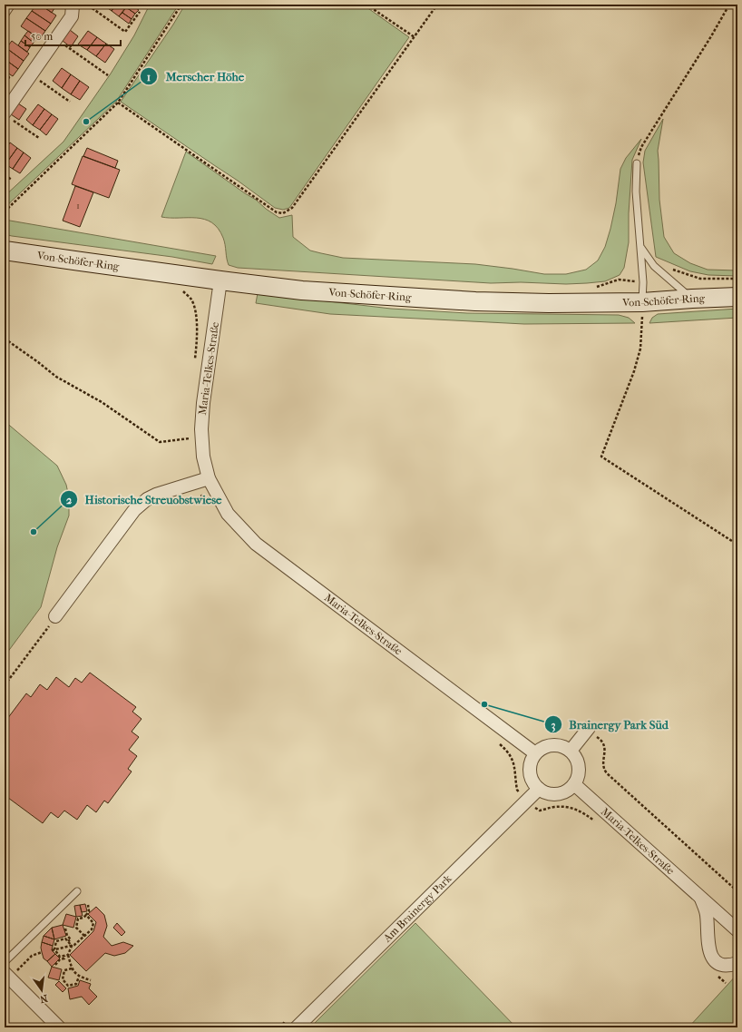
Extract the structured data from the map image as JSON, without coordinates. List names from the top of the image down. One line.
{"streets":{"main road":["Von-Schöfer-Ring"],"street":["Maria-Telkes-Straße","Am Brainergy Park"]},"crossings":[["Von-Schöfer-Ring","Maria-Telkes-Straße"],["Maria-Telkes-Straße","Am Brainergy Park"]],"places":["Merscher Höhe","Historische Streuobstwiese","Brainergy Park Süd"],"house_numbers":["1"],"scale_bar":"50 m","north":"bottom"}
